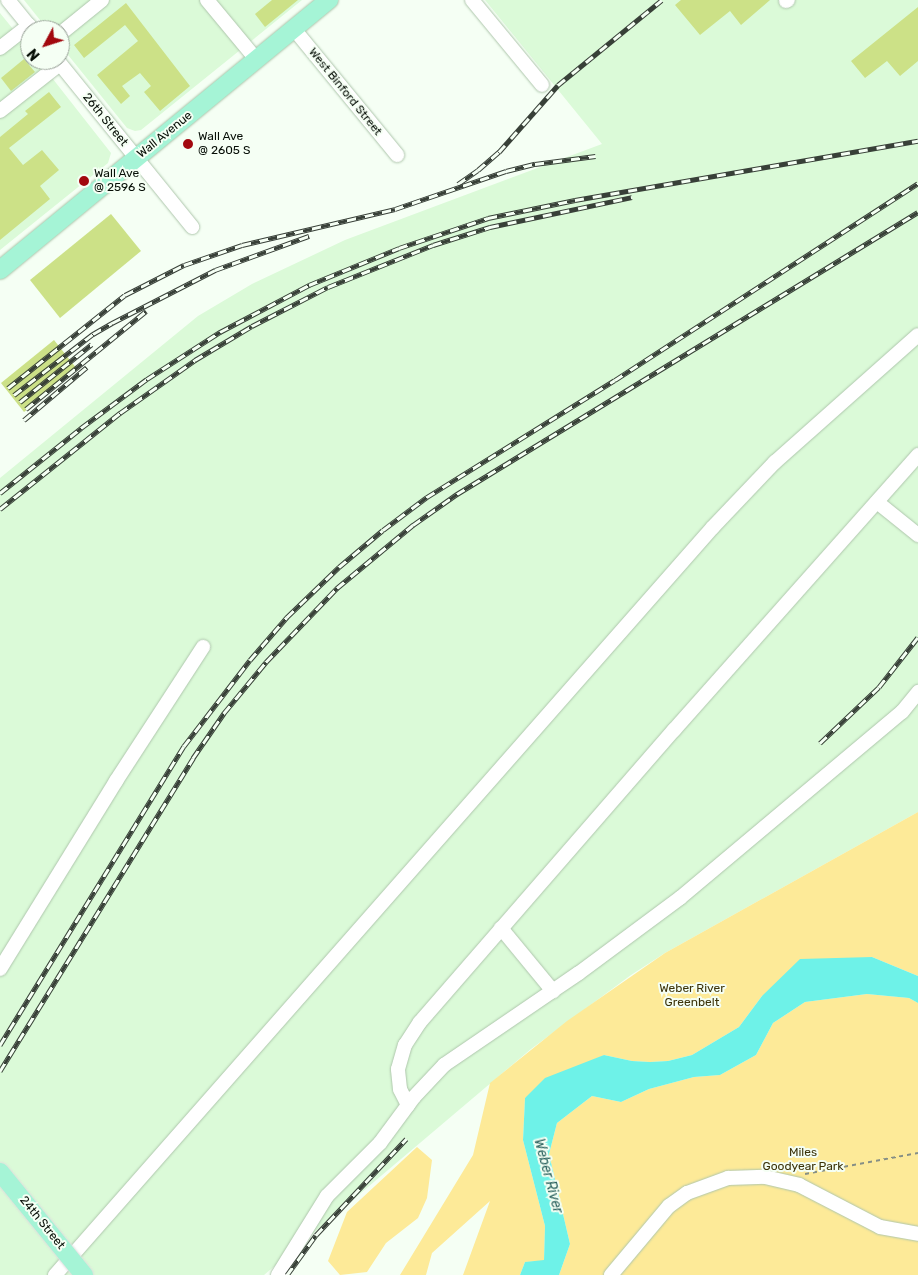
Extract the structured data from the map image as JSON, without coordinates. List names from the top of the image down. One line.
{"streets":{"main road":["Wall Avenue","24th Street"],"street":["West Binford Street","26th Street"]},"crossings":[["West Binford Street","Wall Avenue"],["26th Street","Wall Avenue"]],"water":["Weber River"],"parks":["Weber River Greenbelt","Miles Goodyear Park"],"places":["Wall Ave @ 2605 S","Wall Ave @ 2596 S"],"north":"bottom left"}
